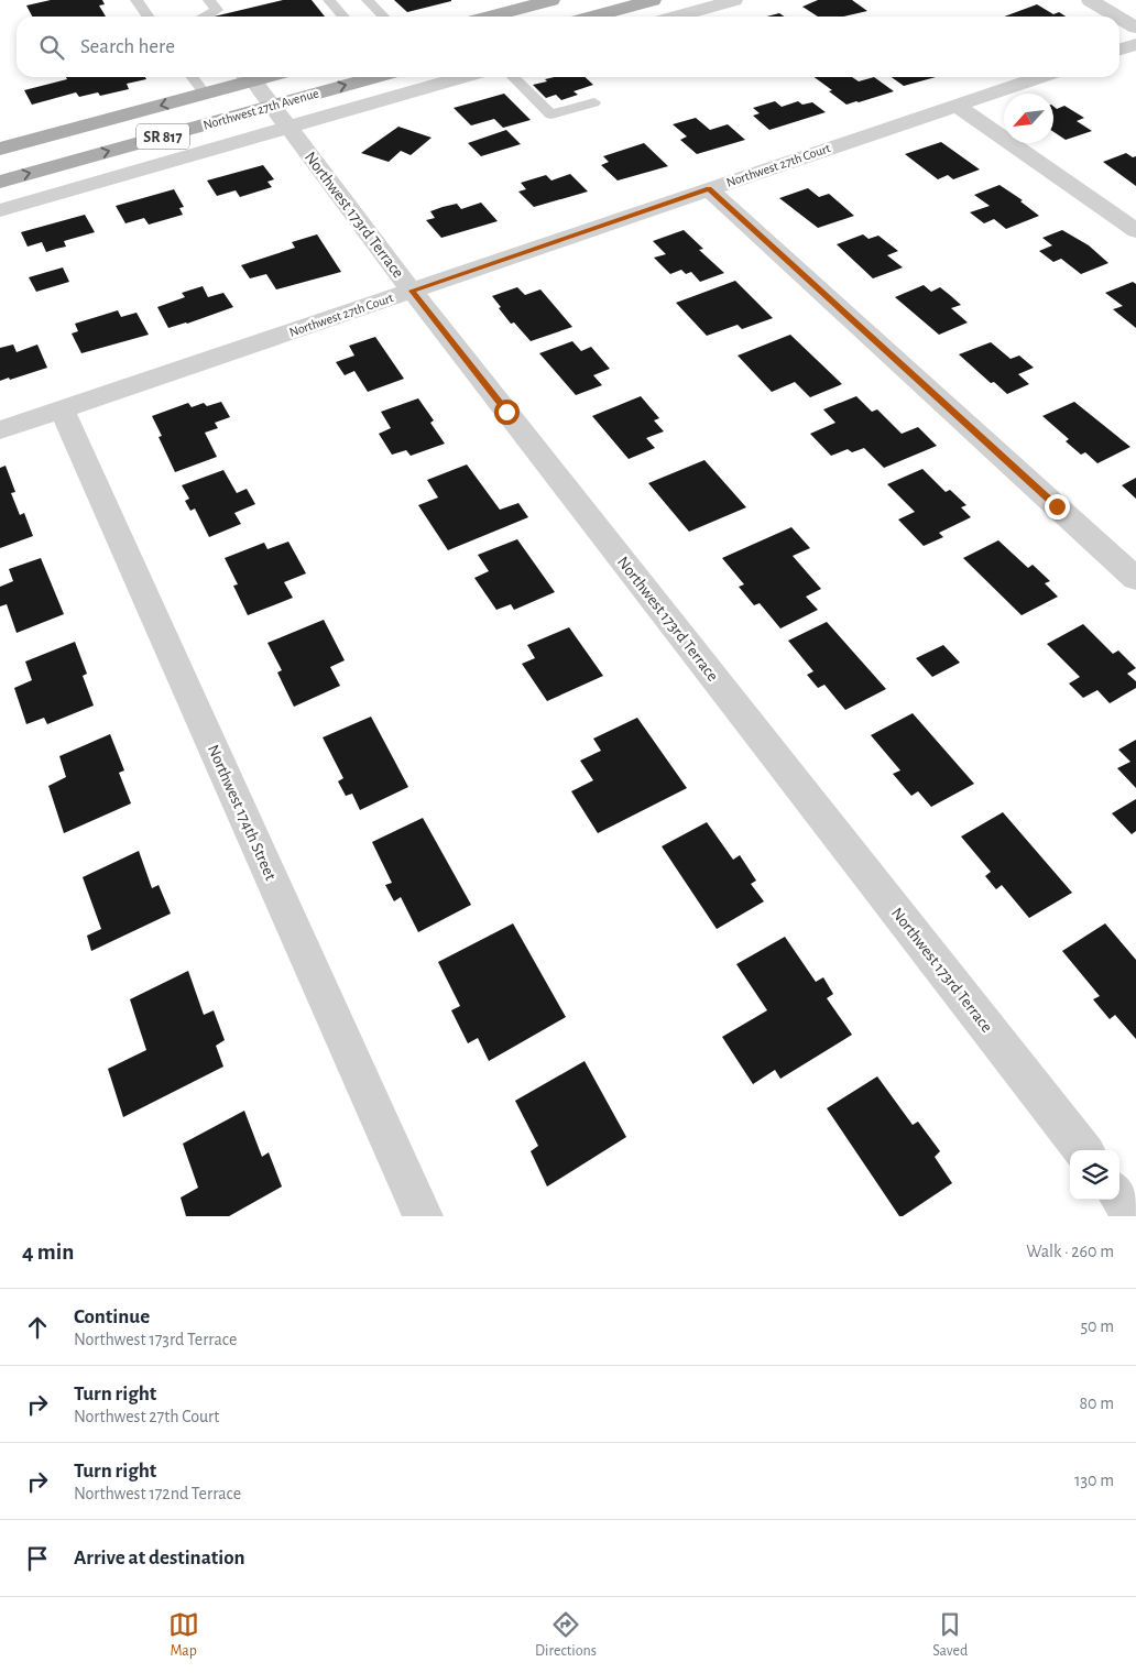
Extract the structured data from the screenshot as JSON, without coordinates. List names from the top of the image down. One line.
{"streets":{"main road":["Northwest 27th Avenue","SR 817"],"street":["Northwest 27th Court","Northwest 173rd Terrace","Northwest 174th Street"]},"crossings":[["Northwest 27th Avenue","Northwest 173rd Terrace"],["Northwest 27th Court","Northwest 173rd Terrace"],["Northwest 27th Court","Northwest 174th Street"]],"north":"bottom left","page":{"search":"Search here","heading":["4 min","Walk · 260 m"],"list":[["Continue","Northwest 173rd Terrace","50 m"],["Turn right","Northwest 27th Court","80 m"],["Turn right","Northwest 172nd Terrace","130 m"],"Arrive at destination"],"nav":["Map","Directions","Saved"]}}
